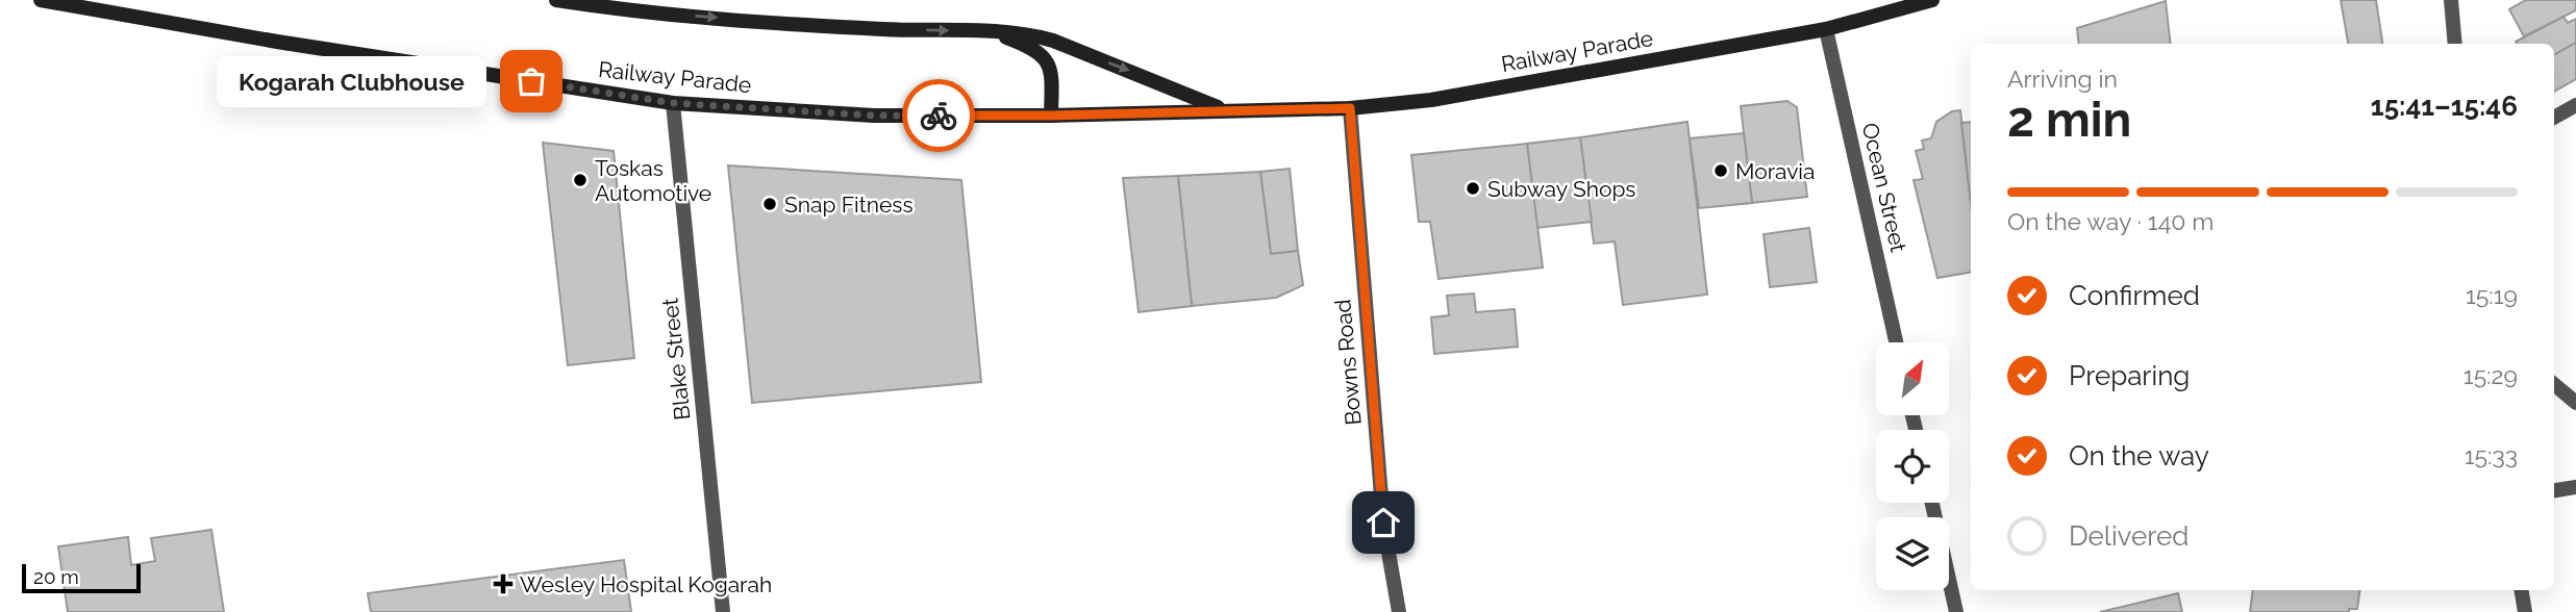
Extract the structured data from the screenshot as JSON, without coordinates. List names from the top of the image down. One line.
{"streets":{"main road":["Railway Parade"],"street":["Ocean Street","Blake Street","Bowns Road"]},"crossings":[["Railway Parade","Ocean Street"],["Railway Parade","Blake Street"],["Railway Parade","Bowns Road"]],"places":{"other":["Kogarah Clubhouse","Moravia","Toskas Automotive","Subway Shops","Snap Fitness"],"health":["Wesley Hospital Kogarah"]},"scale_bar":"20 m","north":"top right","page":{"heading":["2 min","Arriving in","15:41–15:46"],"bubble":"Kogarah Clubhouse","bar":"On the way · 140 m","list":[["Confirmed","15:19"],["Preparing","15:29"],["On the way","15:33"],"Delivered"],"scale":"20 m"}}
